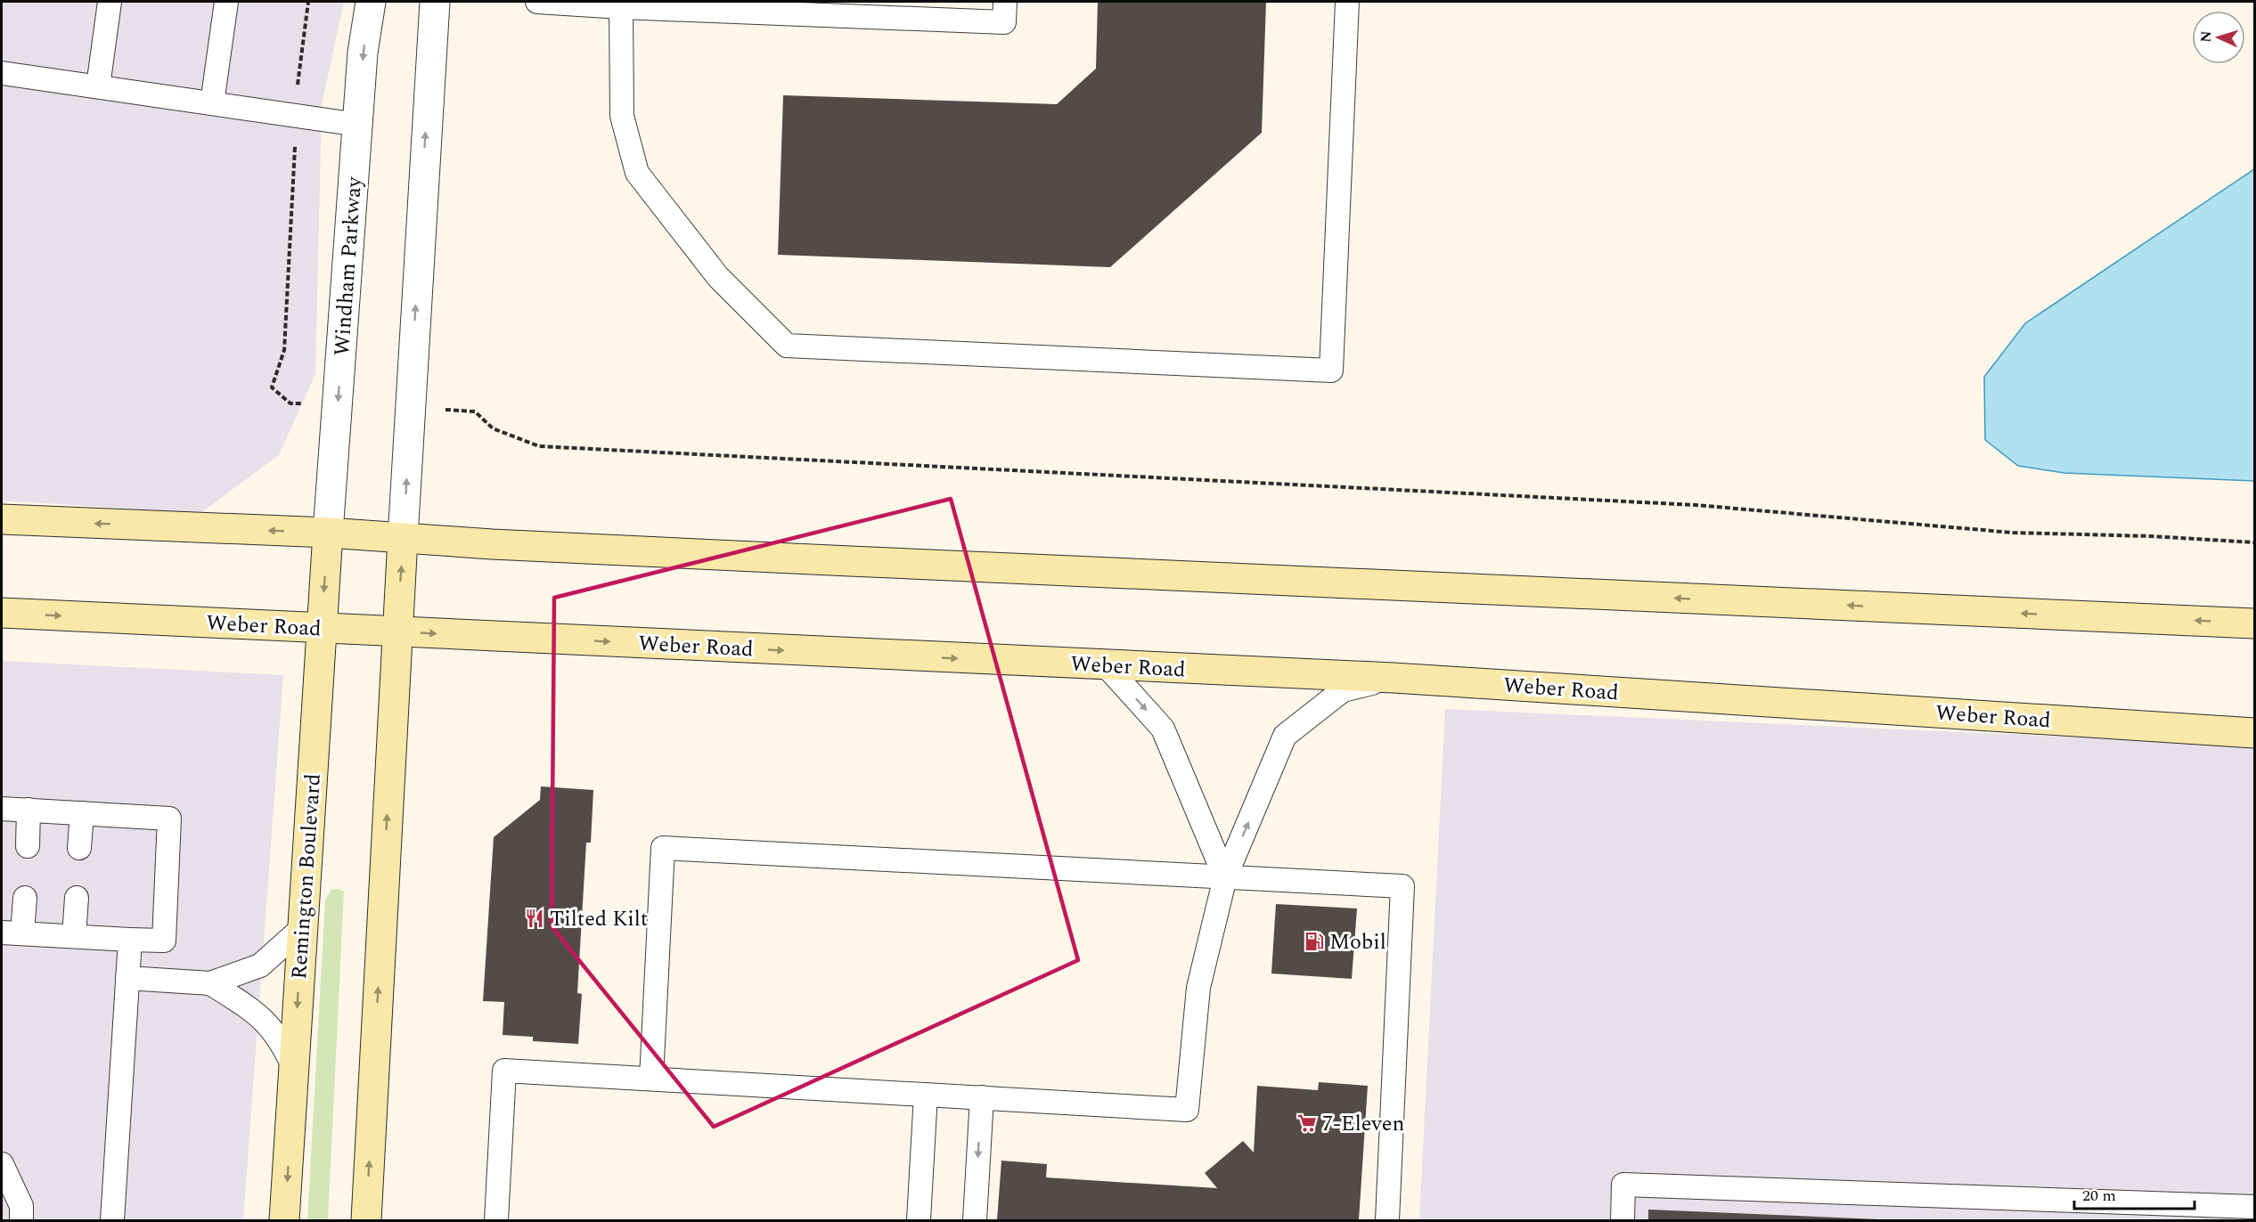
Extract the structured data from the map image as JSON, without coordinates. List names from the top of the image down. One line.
{"streets":{"main road":["Weber Road","Remington Boulevard"],"street":["Windham Parkway"]},"crossings":[["Windham Parkway","Remington Boulevard"],["Weber Road","Remington Boulevard"]],"places":{"restaurant":["Tilted Kilt"],"fuel station":["Mobil"],"supermarket":["7-Eleven"]},"scale_bar":"20 m","north":"left"}
